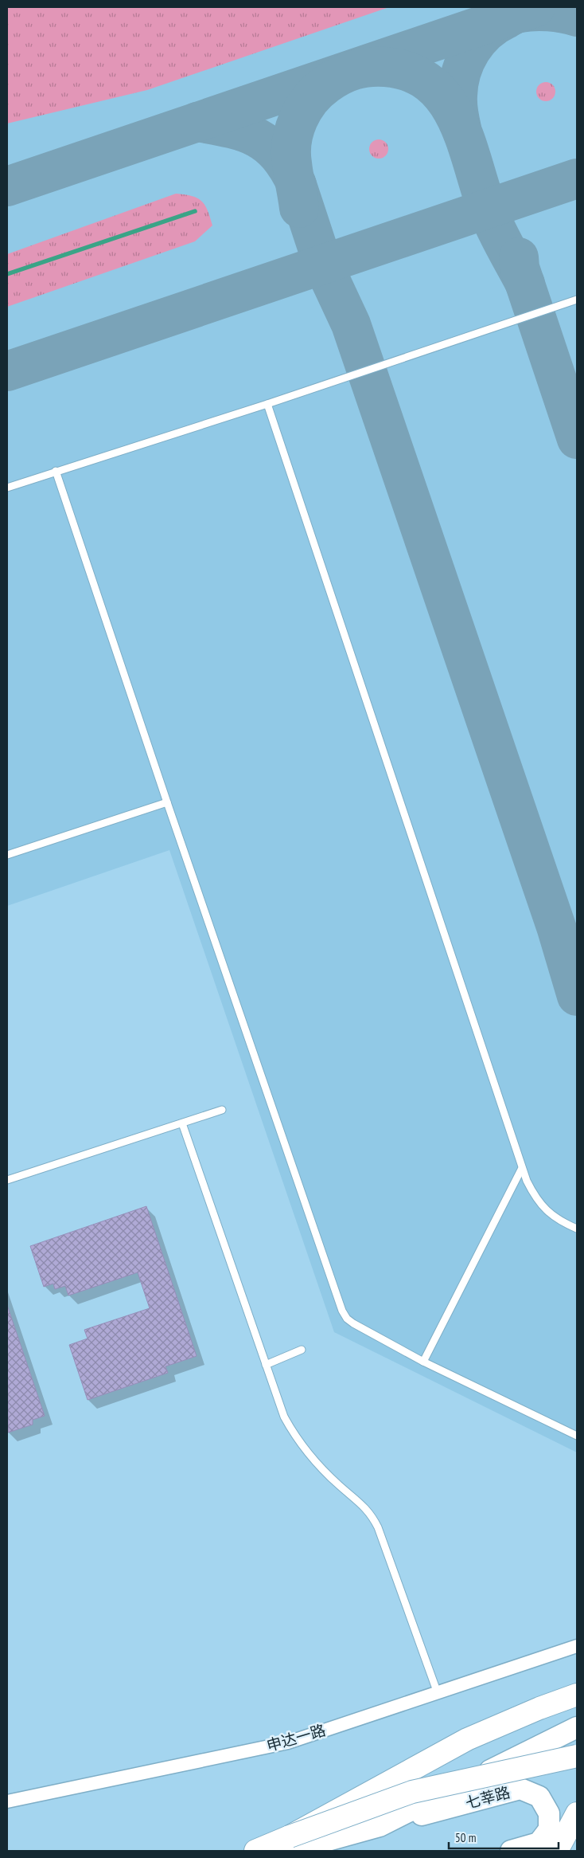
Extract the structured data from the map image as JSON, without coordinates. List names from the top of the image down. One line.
{"streets":{"main road":["七莘路"],"street":["申达一路"]},"scale_bar":"50 m"}
